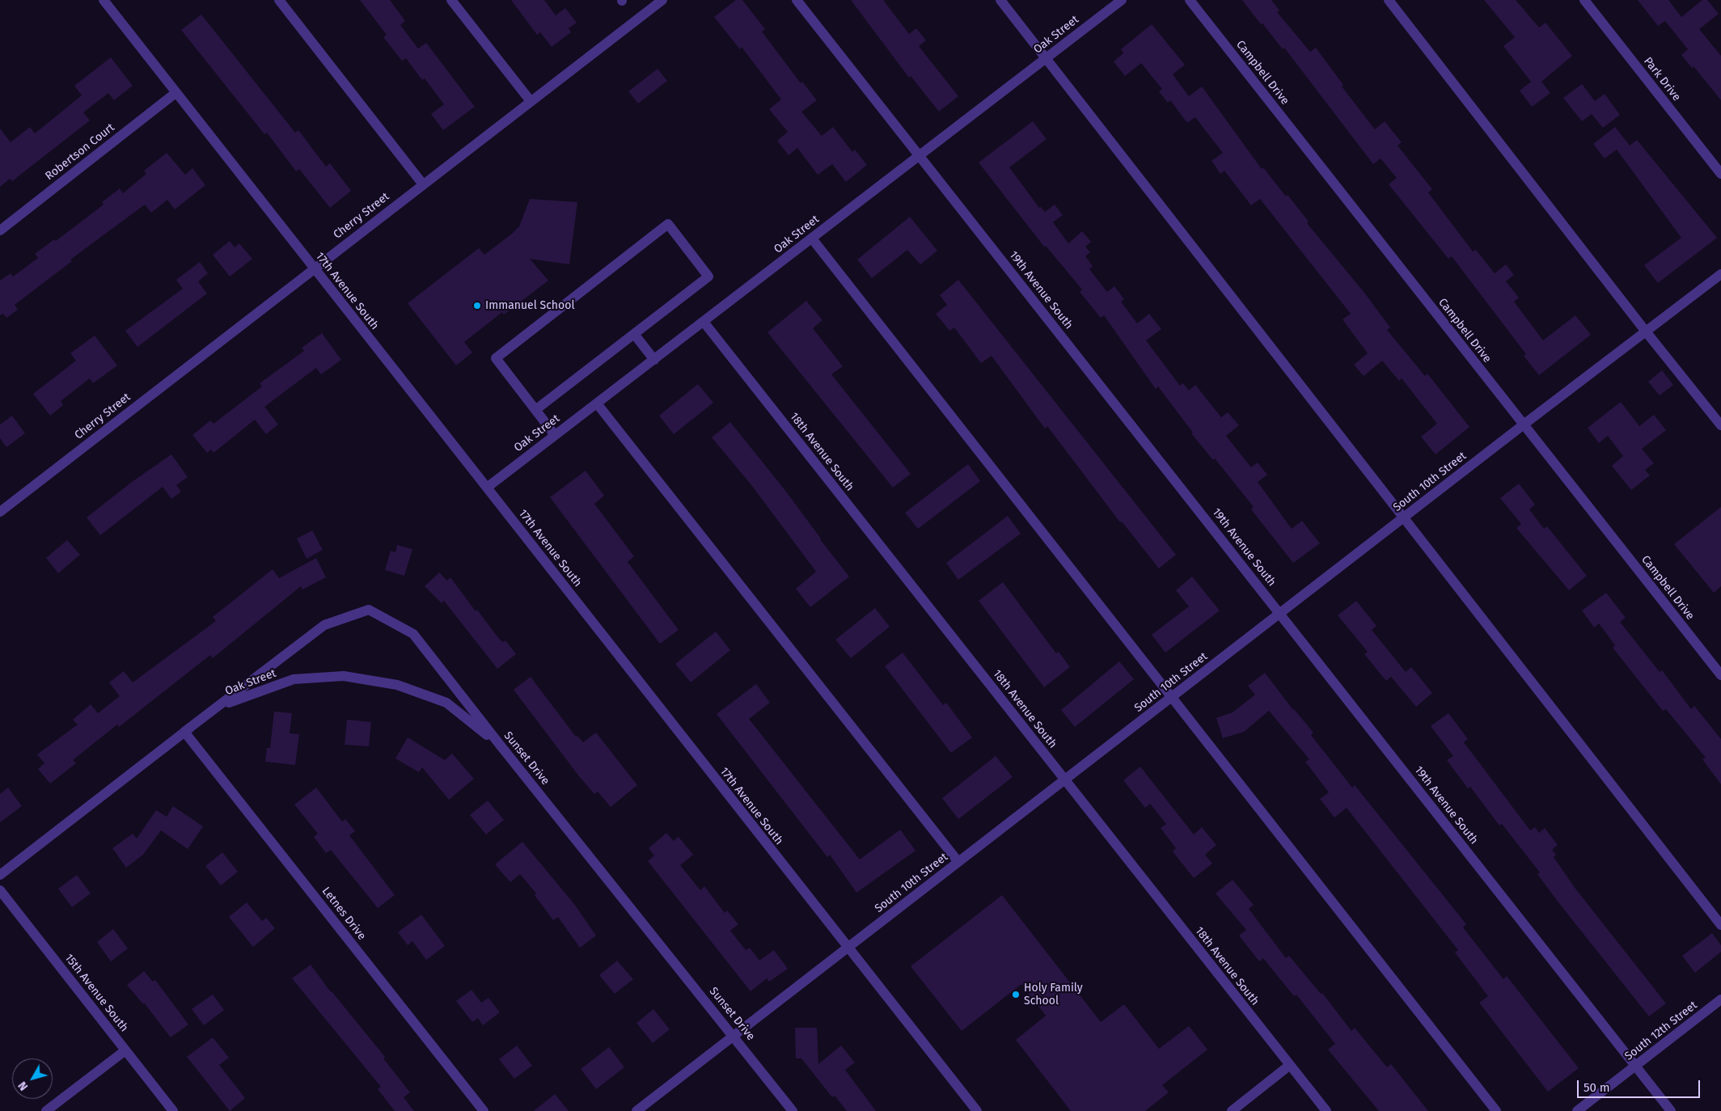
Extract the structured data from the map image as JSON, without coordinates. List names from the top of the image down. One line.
{"streets":{"street":["Oak Street","Campbell Drive","Park Drive","Robertson Court","Cherry Street","19th Avenue South","17th Avenue South","18th Avenue South","South 10th Street","Sunset Drive","Letnes Drive","15th Avenue South","South 12th Street"]},"crossings":[["Oak Street","19th Avenue South"],["Oak Street","17th Avenue South"],["Oak Street","18th Avenue South"],["Oak Street","Sunset Drive"],["Oak Street","Letnes Drive"],["Campbell Drive","South 10th Street"],["Robertson Court","17th Avenue South"],["Cherry Street","17th Avenue South"],["19th Avenue South","South 10th Street"],["19th Avenue South","South 12th Street"],["17th Avenue South","South 10th Street"],["18th Avenue South","South 10th Street"],["South 10th Street","Sunset Drive"],["Sunset Drive","Letnes Drive"]],"places":["Immanuel School","Holy Family School"],"scale_bar":"50 m","north":"bottom left"}
